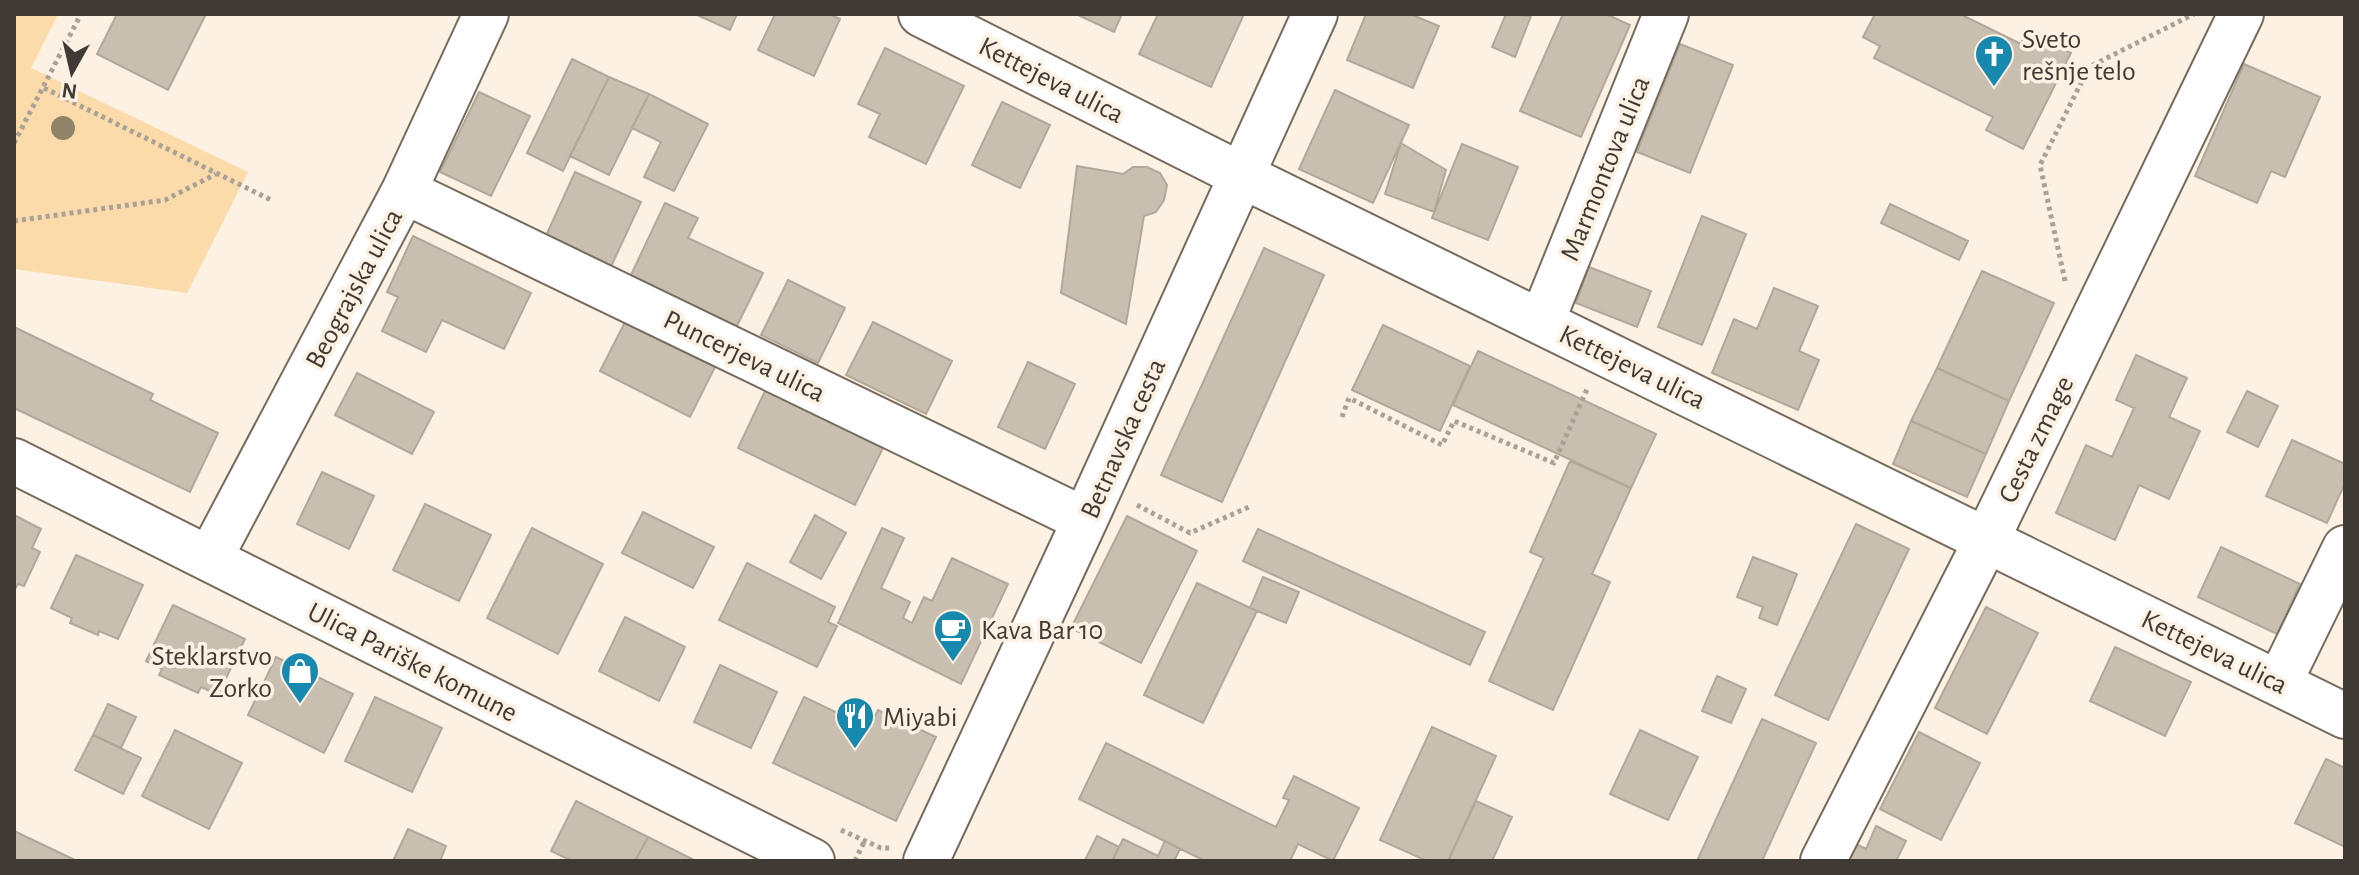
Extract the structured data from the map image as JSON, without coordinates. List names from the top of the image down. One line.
{"streets":{"street":["Kettejeva ulica","Marmontova ulica","Beograjska ulica","Puncerjeva ulica","Betnavska cesta","Cesta zmage","Ulica Pariške komune"]},"crossings":[["Kettejeva ulica","Marmontova ulica"],["Kettejeva ulica","Betnavska cesta"],["Kettejeva ulica","Cesta zmage"],["Beograjska ulica","Puncerjeva ulica"],["Beograjska ulica","Ulica Pariške komune"],["Puncerjeva ulica","Betnavska cesta"]],"places":{"church":["Sveto rešnje telo"],"cafe":["Kava Bar 10"],"shop":["Steklarstvo Zorko"],"restaurant":["Miyabi"]},"north":"bottom"}
